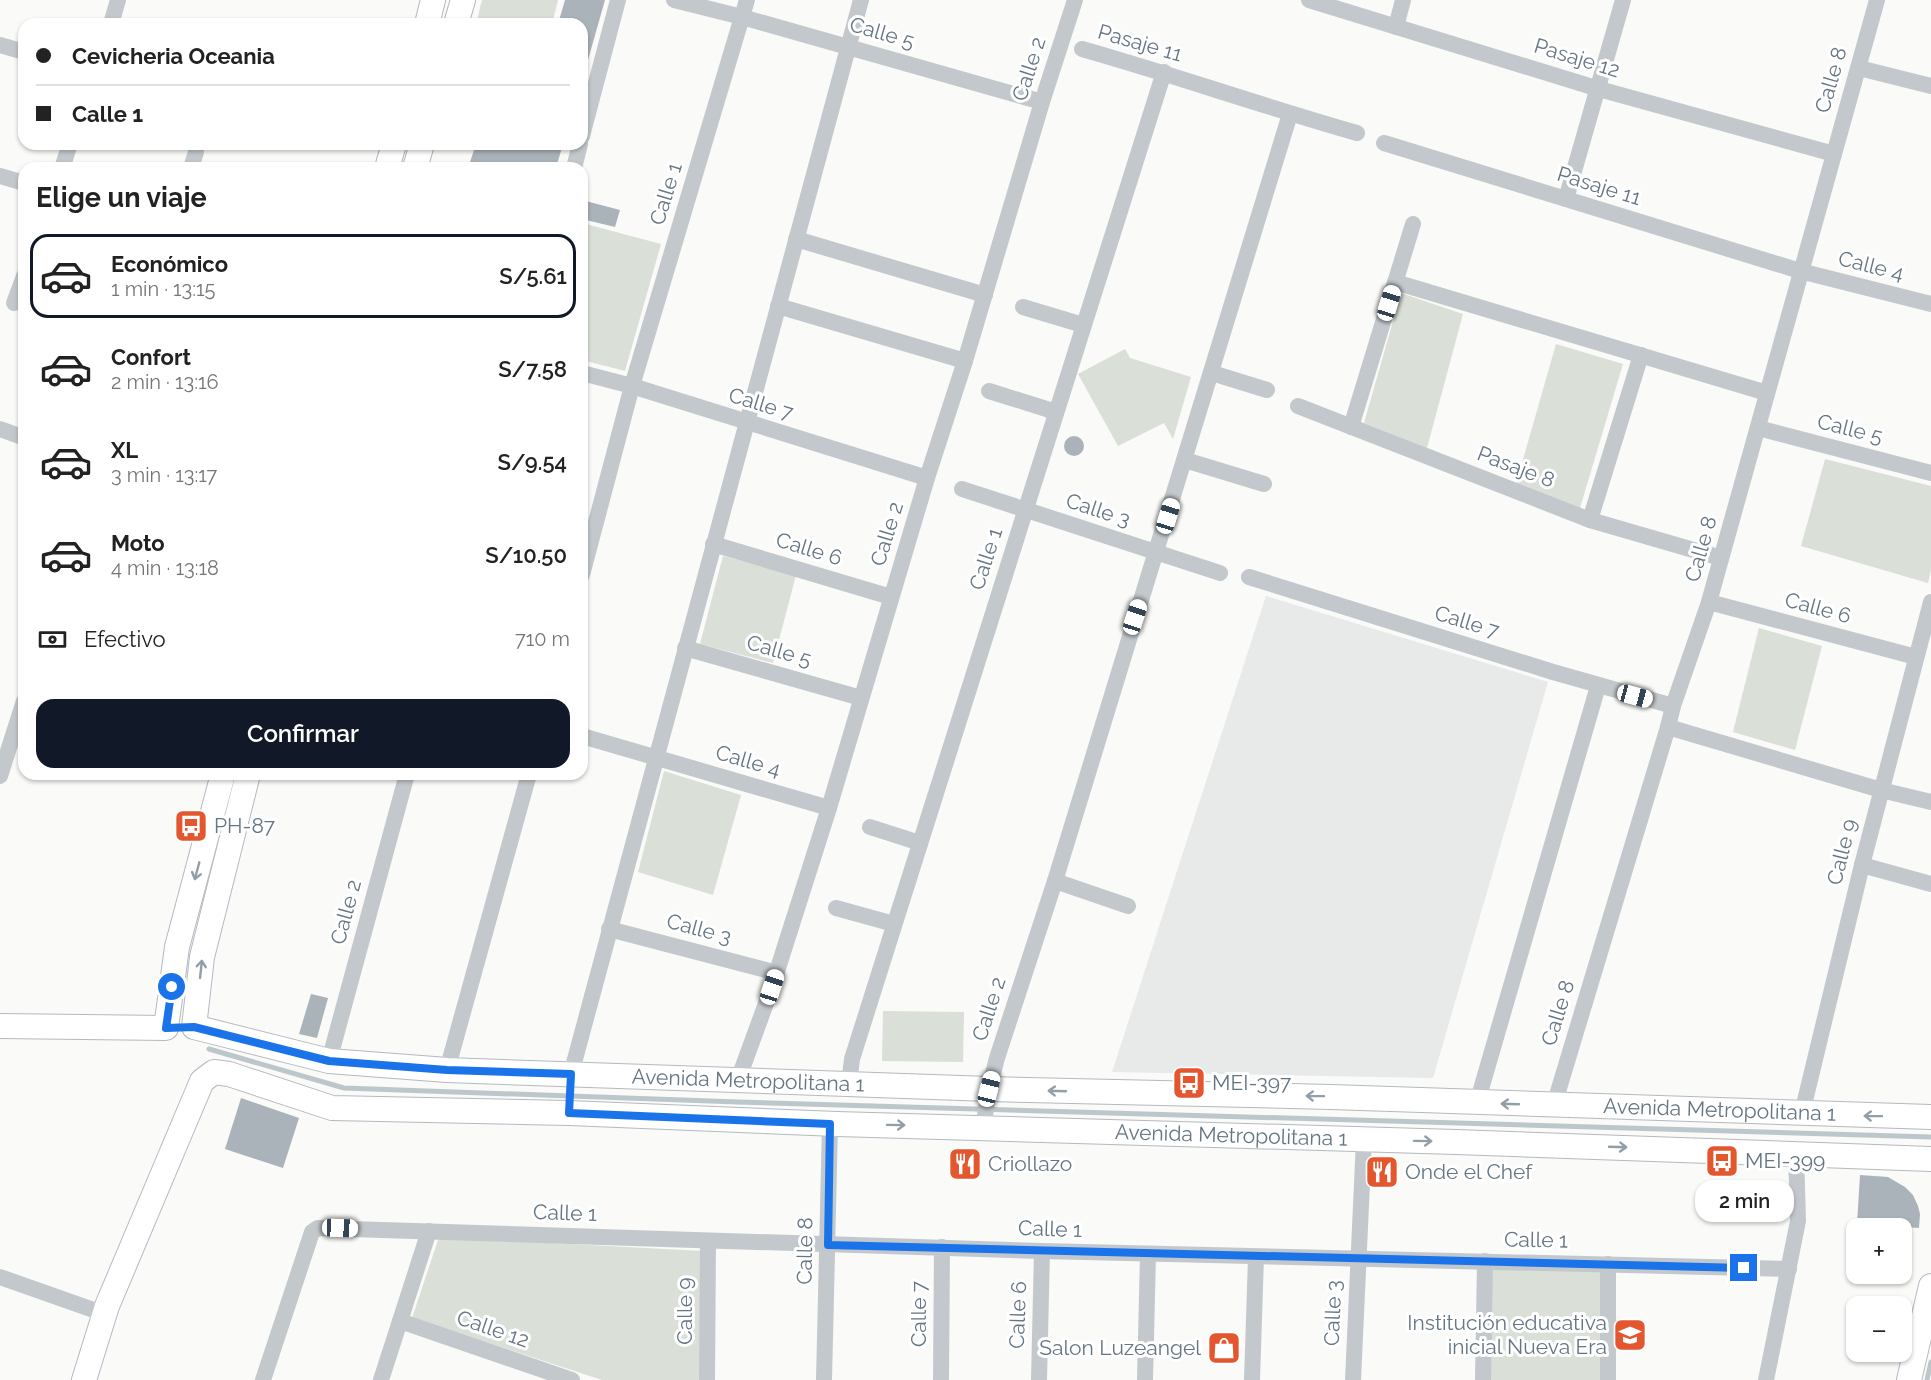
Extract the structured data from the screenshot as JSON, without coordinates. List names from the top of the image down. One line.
{"streets":{"street":["Calle 5","Pasaje 11","Pasaje 12","Calle 2","Calle 8","Calle 1","Calle 4","Calle 7","Pasaje 8","Calle 3","Calle 6","Calle 9","Avenida Metropolitana 1","Calle 12"]},"crossings":[["Calle 5","Calle 2"],["Calle 5","Calle 8"],["Calle 5","Calle 1"],["Pasaje 11","Calle 2"],["Pasaje 11","Calle 8"],["Pasaje 11","Calle 1"],["Pasaje 11","Calle 4"],["Pasaje 12","Calle 8"],["Calle 2","Calle 4"],["Calle 2","Calle 7"],["Calle 2","Calle 3"],["Calle 2","Calle 6"],["Calle 2","Avenida Metropolitana 1"],["Calle 8","Calle 1"],["Calle 8","Calle 4"],["Calle 8","Calle 7"],["Calle 8","Pasaje 8"],["Calle 8","Calle 6"],["Calle 8","Avenida Metropolitana 1"],["Calle 1","Calle 7"],["Calle 1","Calle 3"],["Calle 1","Calle 6"],["Calle 1","Calle 9"],["Calle 1","Avenida Metropolitana 1"],["Calle 3","Avenida Metropolitana 1"],["Calle 6","Calle 9"],["Calle 9","Avenida Metropolitana 1"]],"places":{"bus stop":["PH-87","MEI-397","MEI-399"],"restaurant":["Criollazo","Onde el Chef"],"school or university":["Institución educativa inicial Nueva Era"],"shop":["Salon Luzeangel"]},"page":{"banner":["Cevicheria Oceania","Calle 1"],"heading":"Elige un viaje","list":[{"name":"Económico","note":"1 min · 13:15","value":"S/5.61"},{"name":"Confort","note":"2 min · 13:16","value":"S/7.58"},{"name":"XL","note":"3 min · 13:17","value":"S/9.54"},{"name":"Moto","note":"4 min · 13:18","value":"S/10.50"}],"pay":["Efectivo","710 m"],"buttons":"Confirmar","bubble":"2 min","map_buttons":["+","−"]}}
